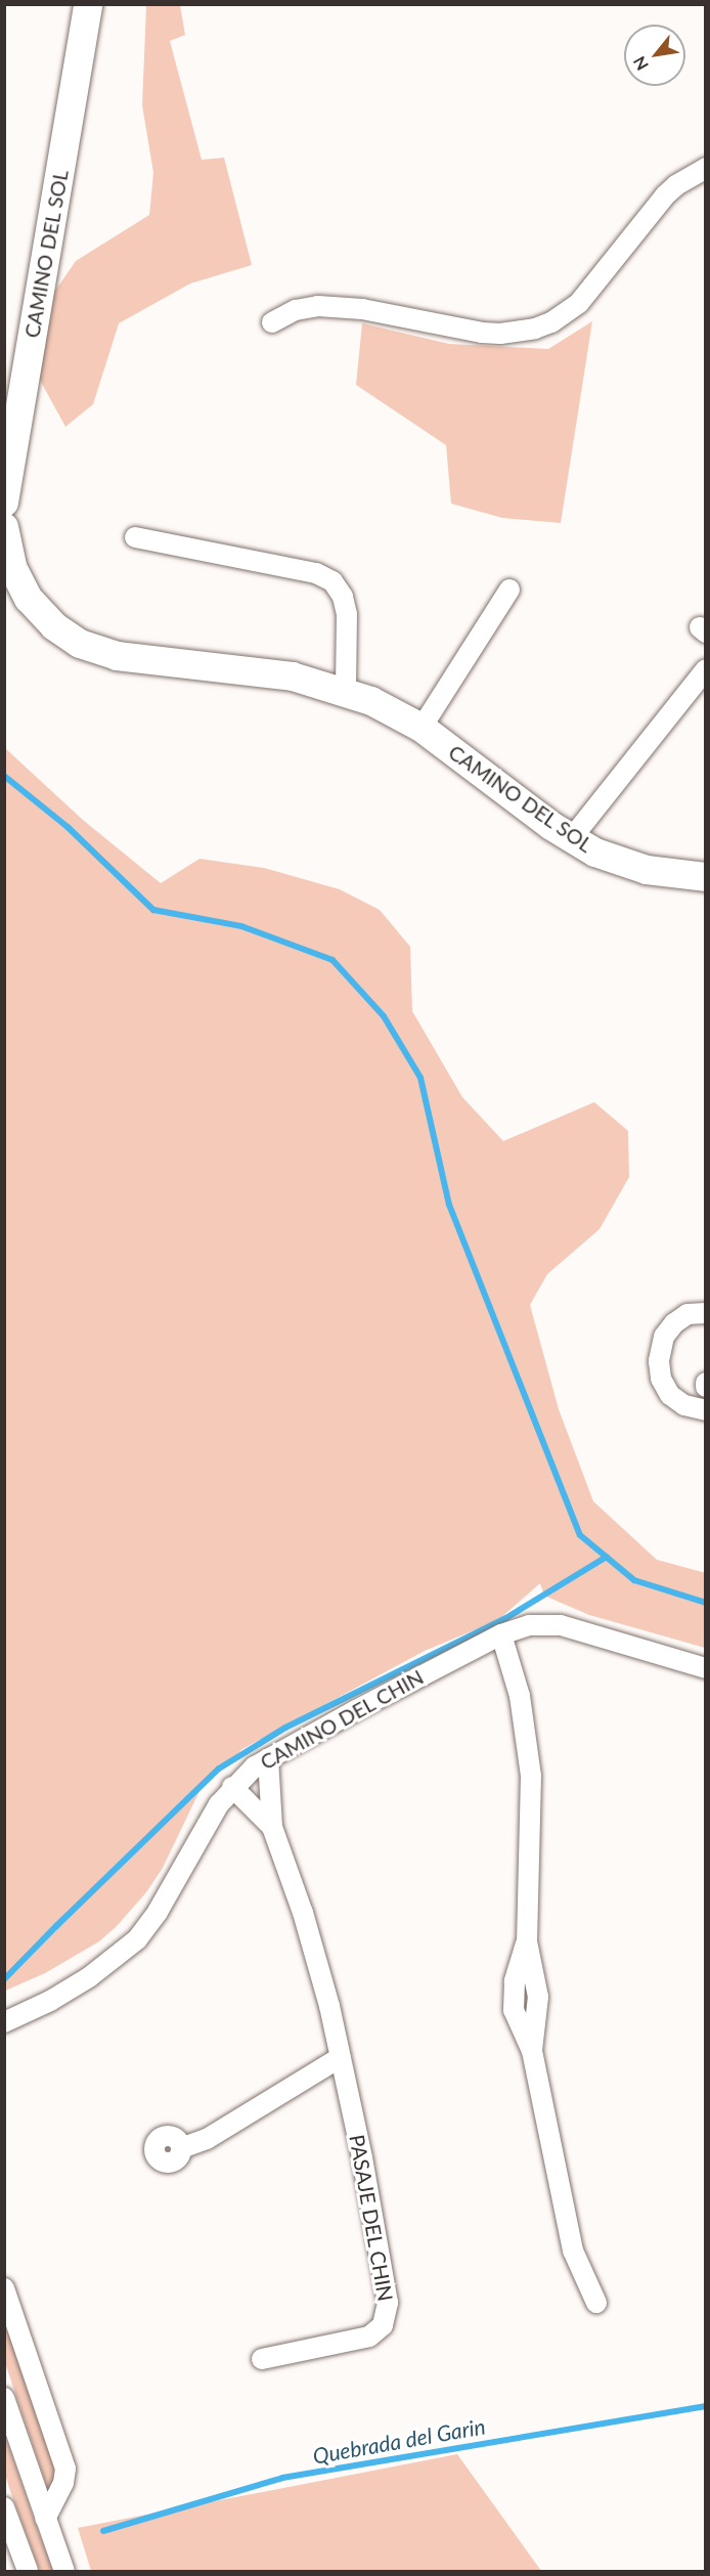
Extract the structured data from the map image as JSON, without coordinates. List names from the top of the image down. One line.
{"streets":{"street":["CAMINO DEL SOL","CAMINO DEL CHIN","PASAJE DEL CHIN"]},"crossings":[["CAMINO DEL CHIN","PASAJE DEL CHIN"]],"water":["Quebrada del Garin"],"north":"bottom left"}
